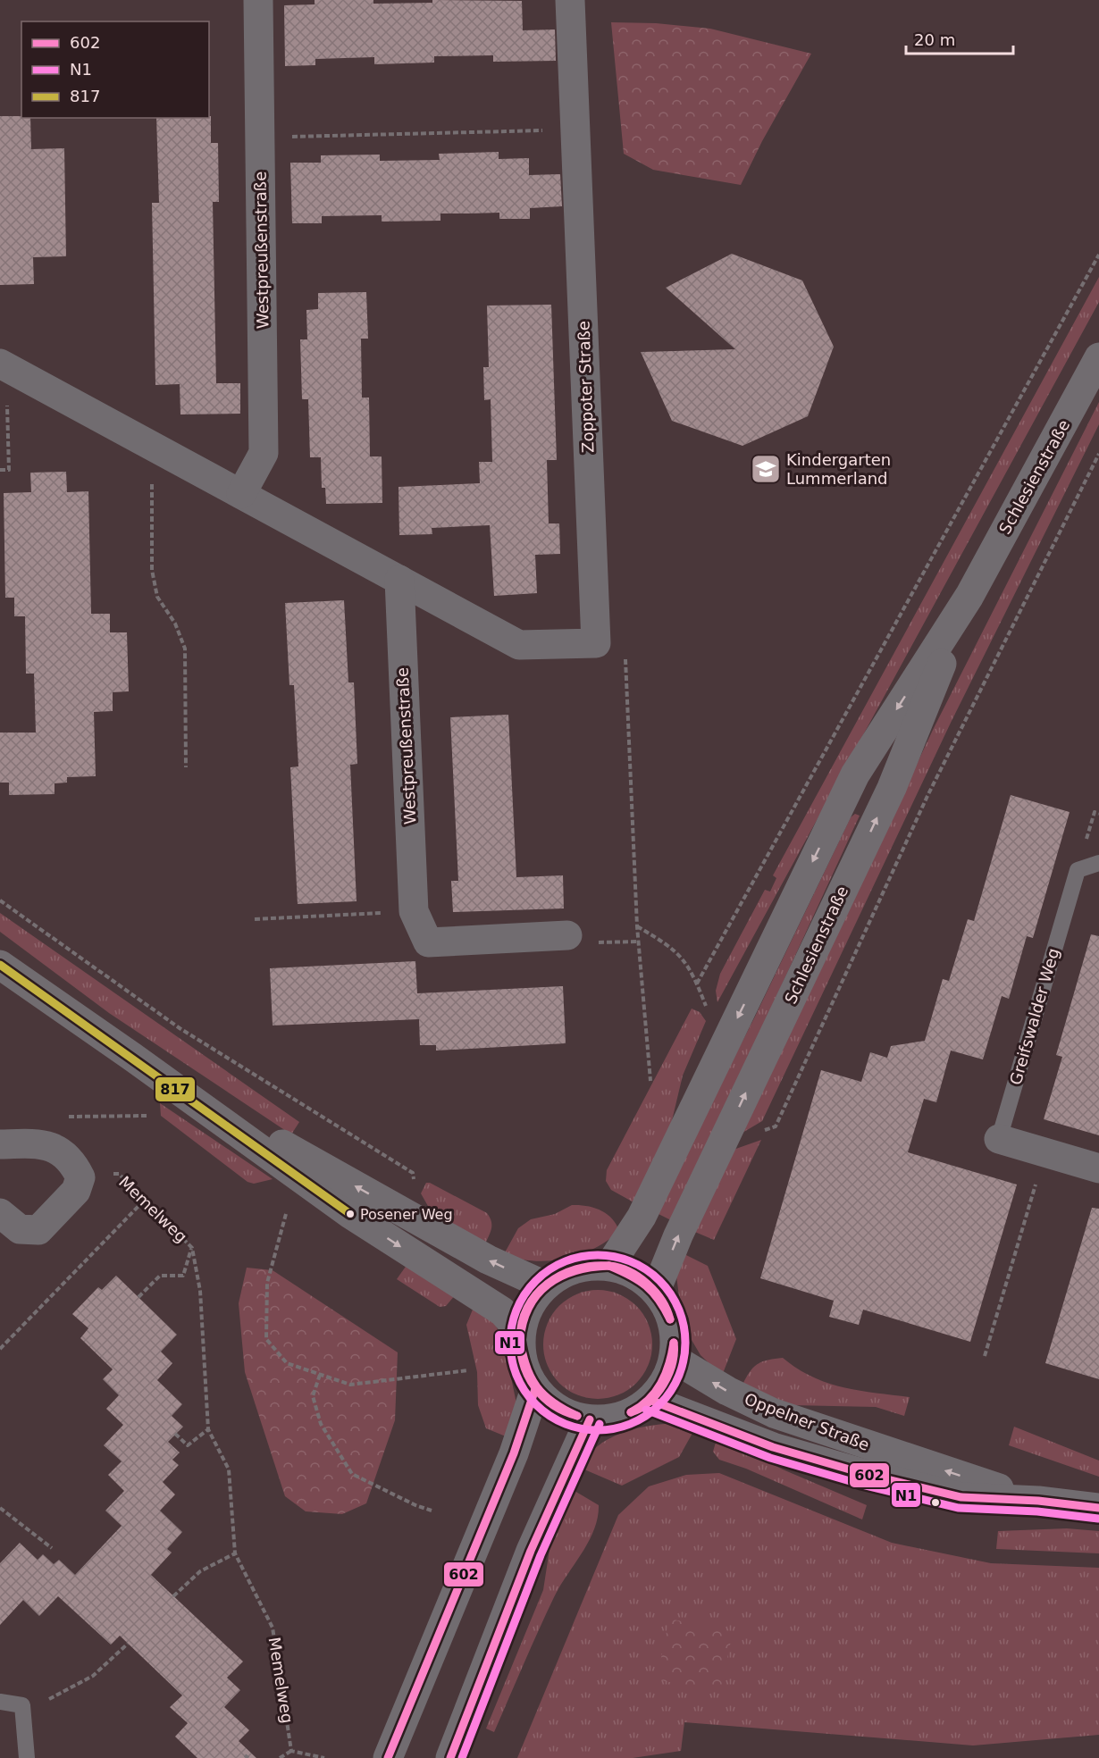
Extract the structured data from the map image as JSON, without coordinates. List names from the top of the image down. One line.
{"streets":{"street":["Westpreußenstraße","Zoppoter Straße","Schlesienstraße","Greifswalder Weg","Oppelner Straße"],"path":["Memelweg"]},"crossings":[["Westpreußenstraße","Zoppoter Straße"],["Schlesienstraße","Oppelner Straße"]],"places":{"school or university":["Kindergarten Lummerland"],"other":["Posener Weg"]},"lines":["transit line 817","transit line N1","transit line 602"],"legend":["602","N1","817"],"scale_bar":"20 m"}
